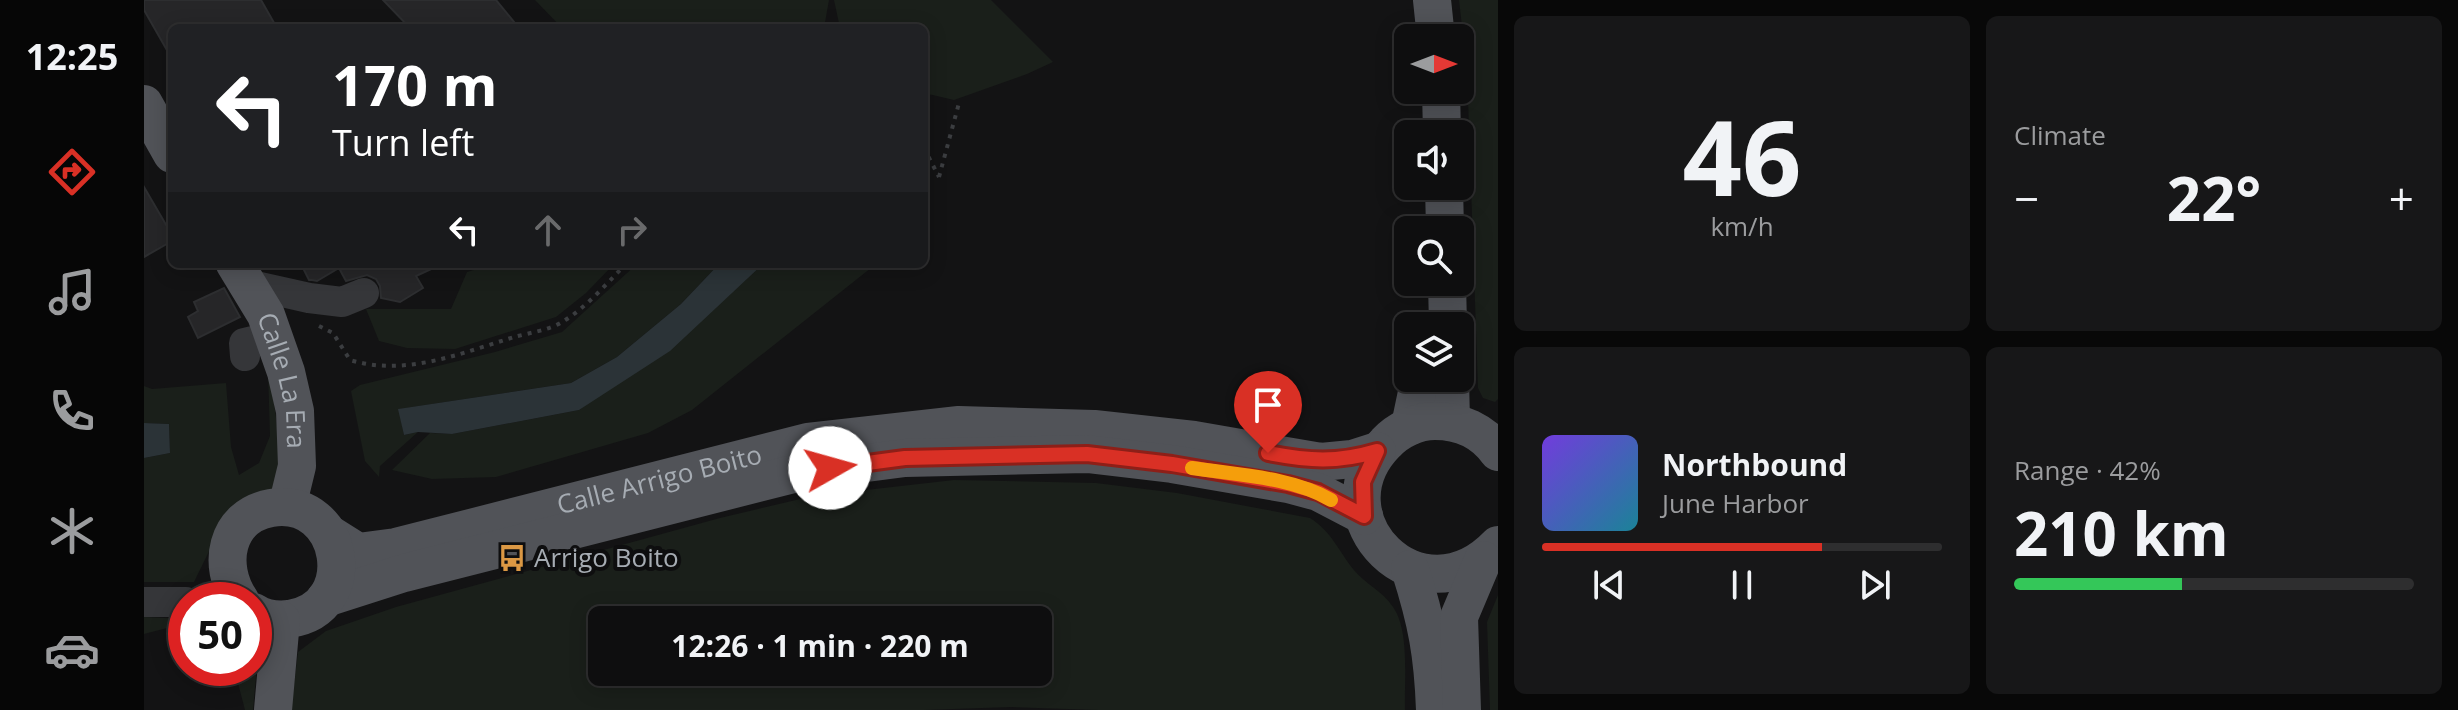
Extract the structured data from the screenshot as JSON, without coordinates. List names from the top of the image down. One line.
{"streets":{"main road":["Calle La Era","Calle Arrigo Boito"]},"places":{"bus stop":["Arrigo Boito"]},"north":"right","page":{"tabs":"12:25","tile":[["46","km/h"],"Climate",["Range · 42%","210 km"]],"turn":["170 m","Turn left"],"heat":["−","22°","+"],"song":["Northbound","June Harbor"],"limit":"50","trip":"12:26 · 1 min · 220 m"}}
